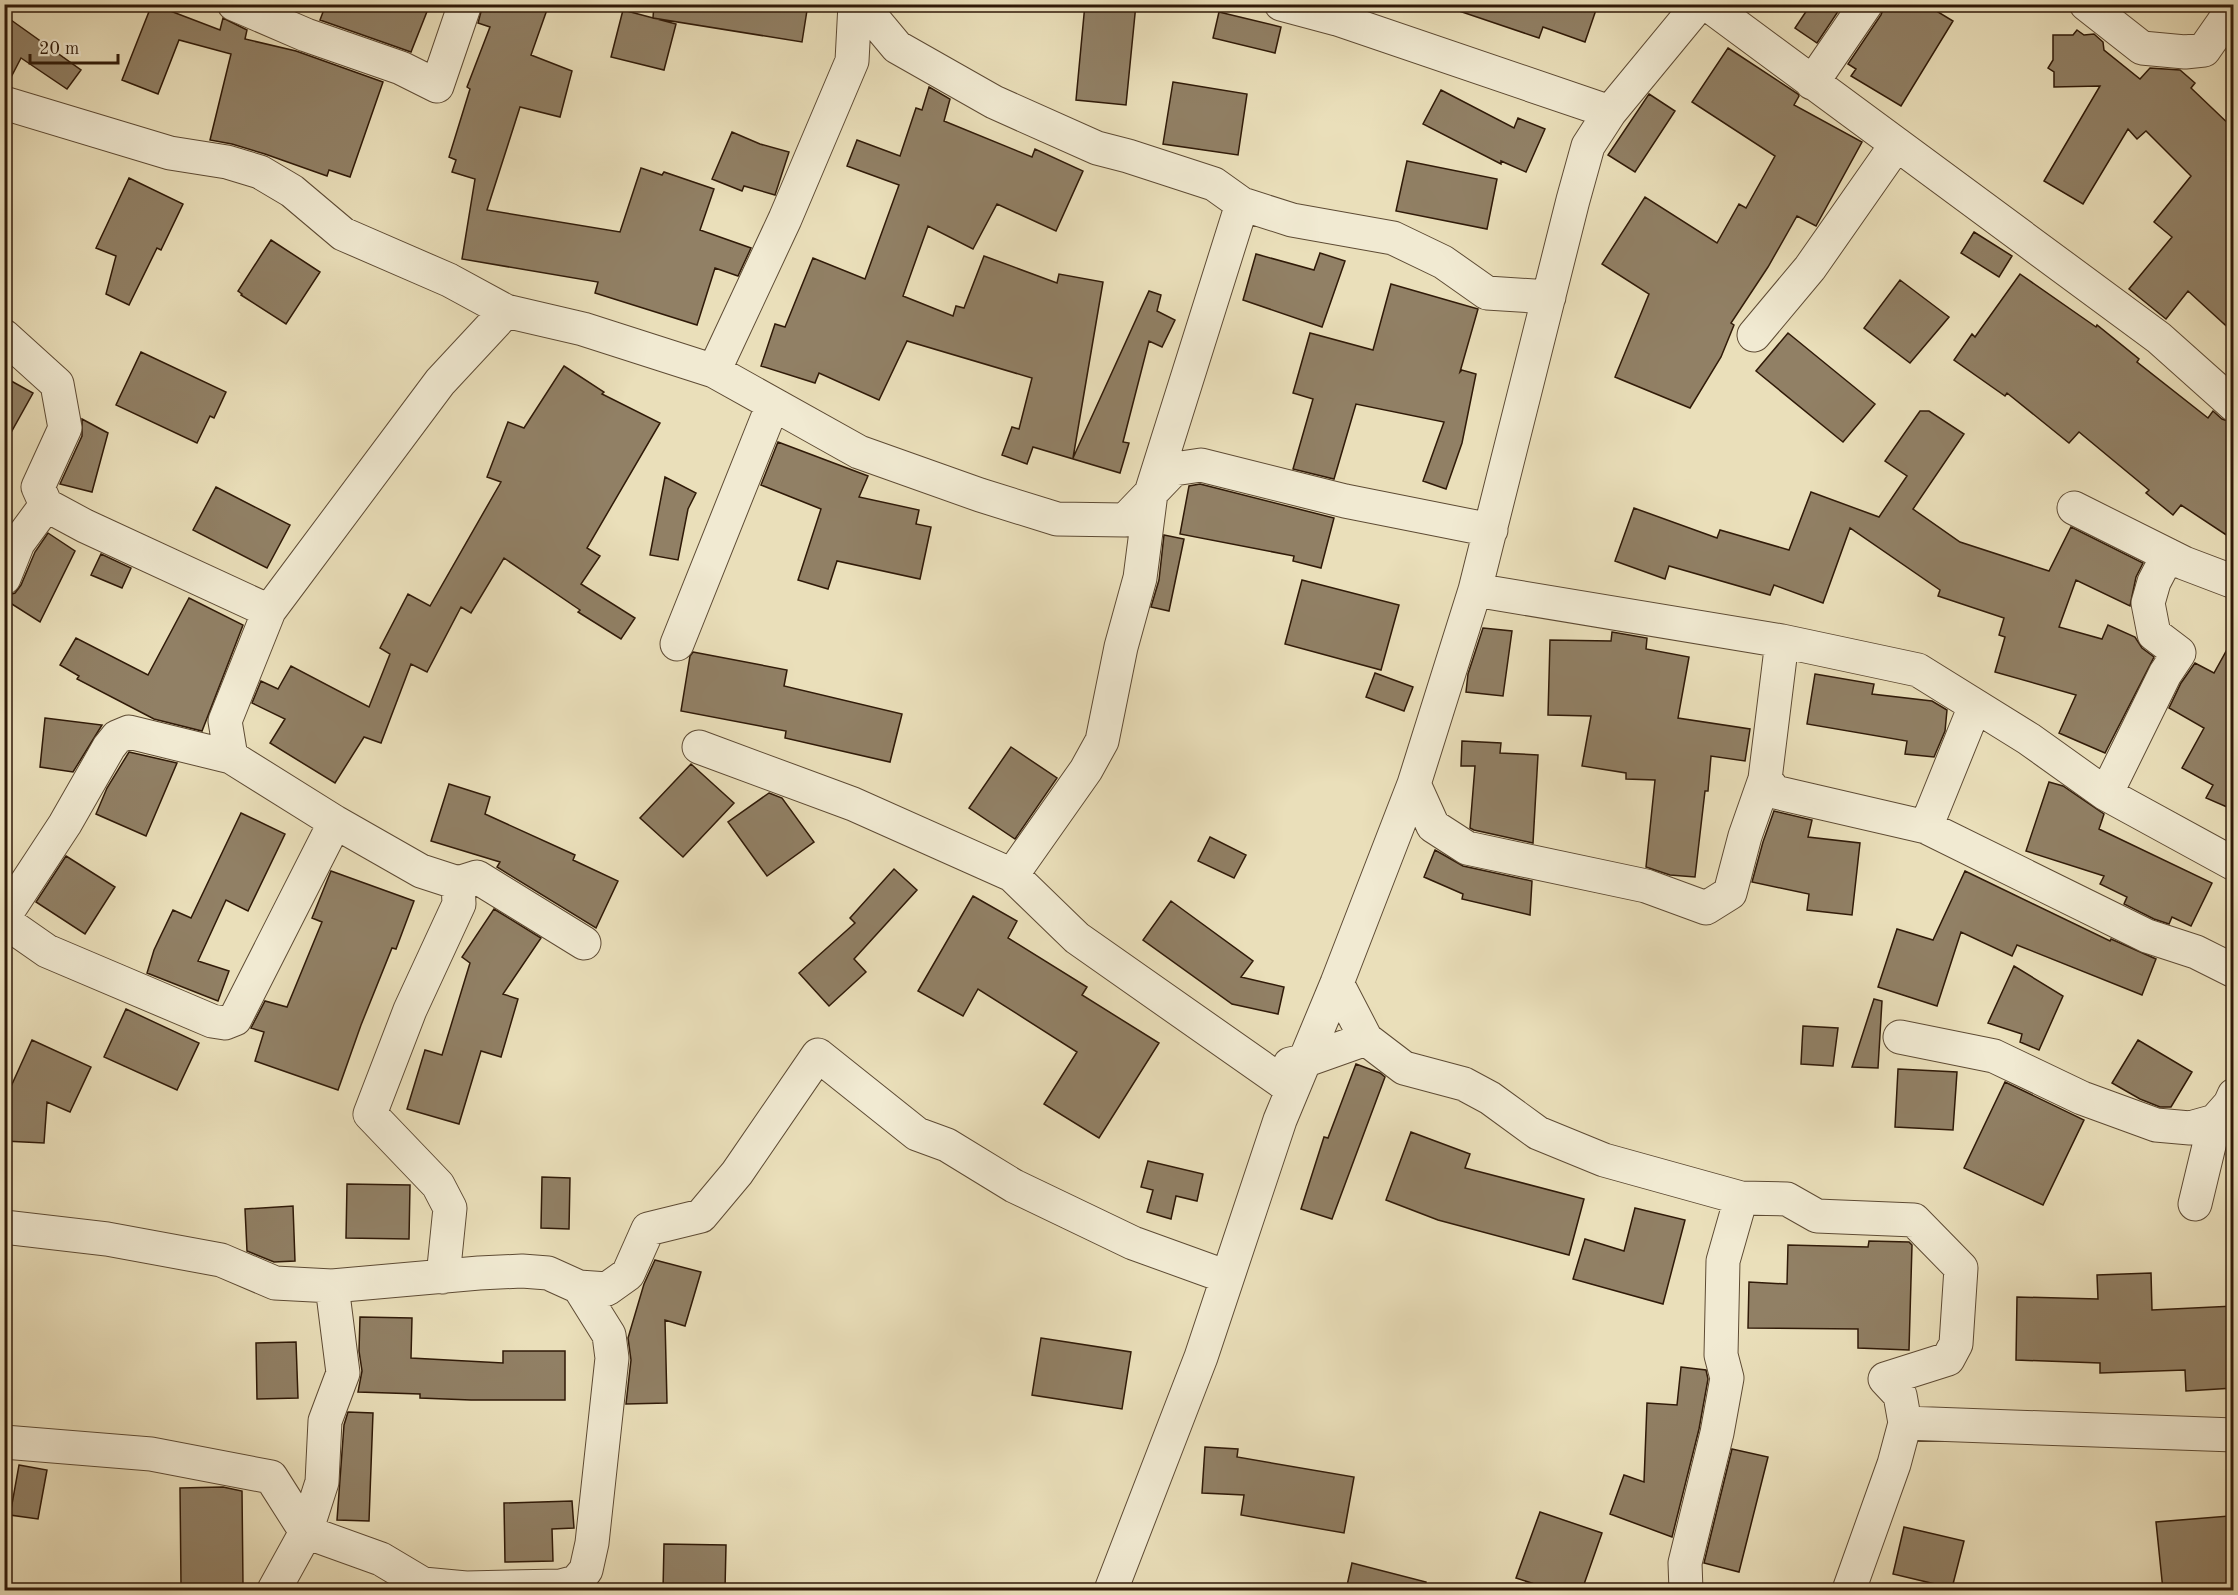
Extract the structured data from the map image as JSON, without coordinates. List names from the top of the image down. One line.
{"scale_bar":"20 m"}
